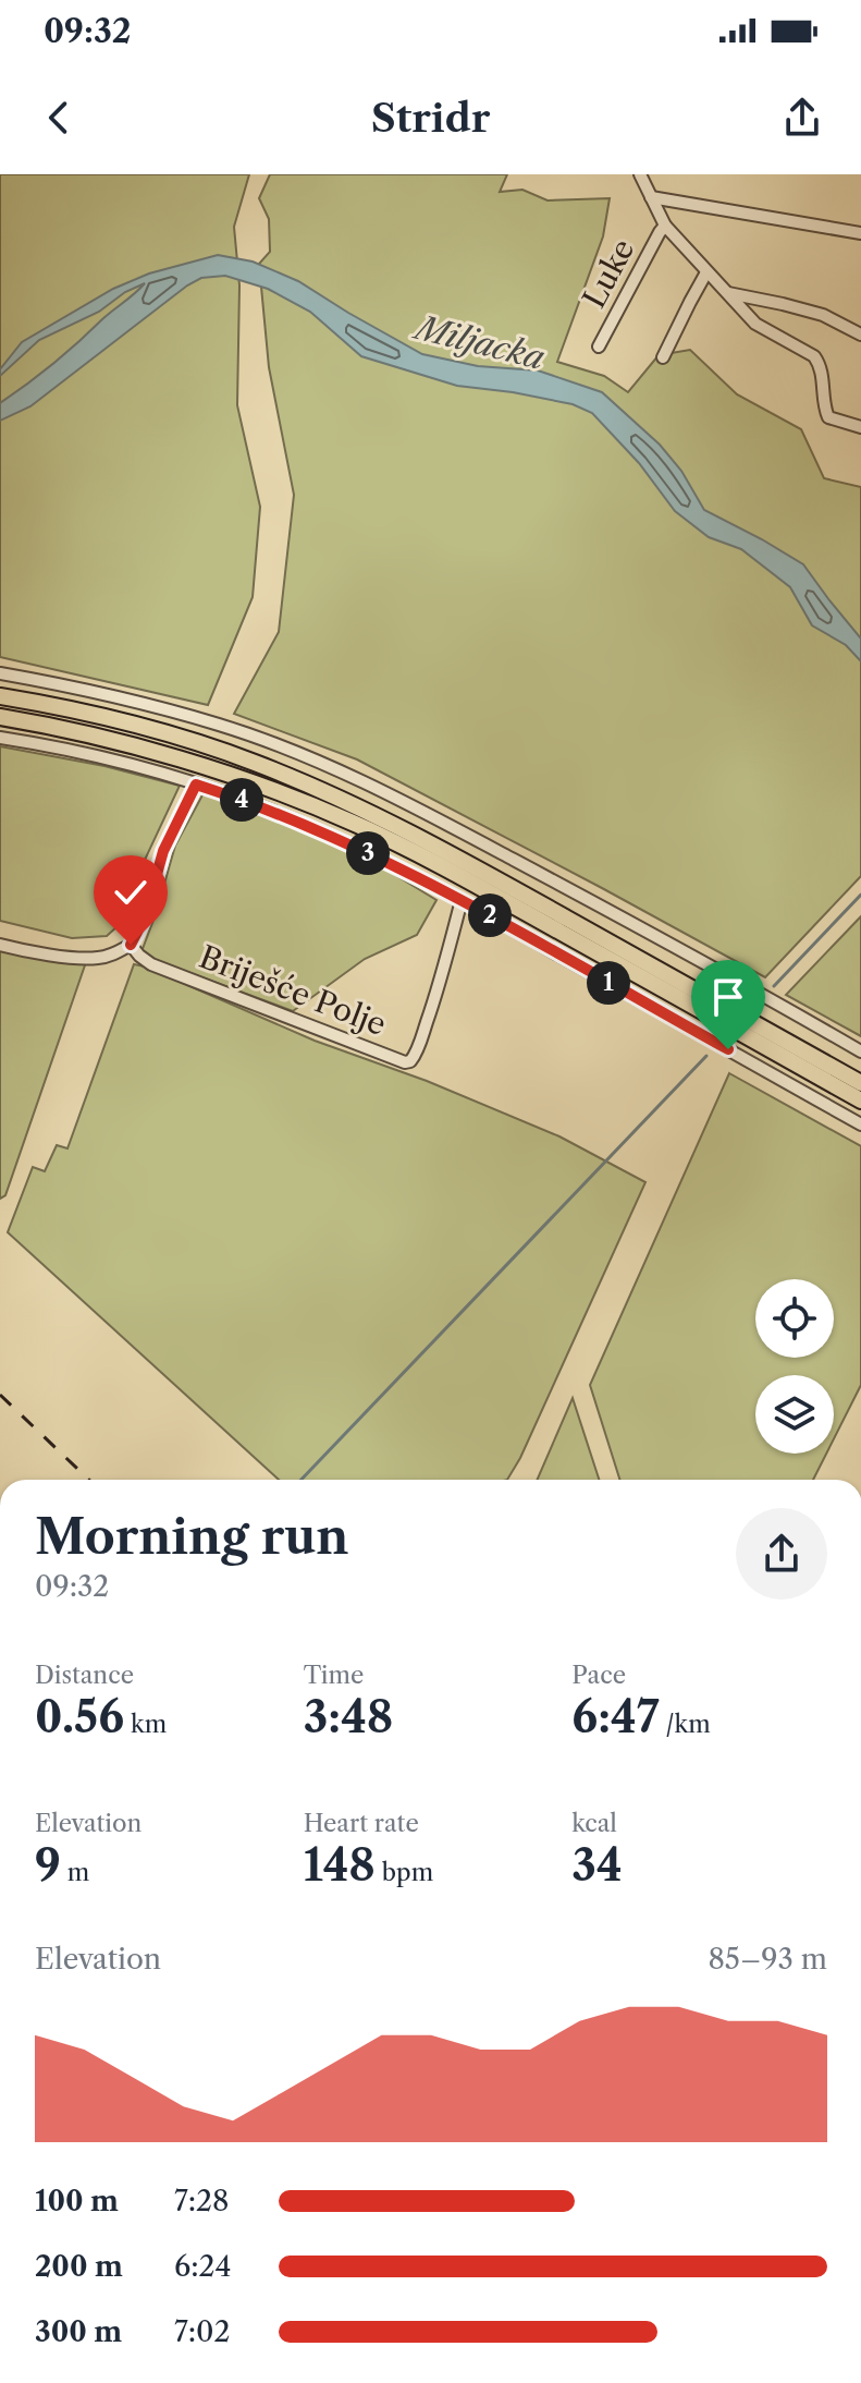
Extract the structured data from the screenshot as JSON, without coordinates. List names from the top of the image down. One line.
{"streets":{"street":["Luke","Briješće Polje"]},"water":["Miljacka"],"page":{"status":"09:32","header":"Stridr","pins":["4","3","2","1"],"heading":["Morning run","09:32"],"stats":[["Distance","0.56 km"],["Time","3:48"],["Pace","6:47 /km"],["Elevation","9 m"],["Heart rate","148 bpm"],["kcal","34"]],"chart":["Elevation","85–93 m"],"list":[{"name":"100 m","note":"7:28"},{"name":"200 m","note":"6:24"},{"name":"300 m","note":"7:02"}]}}
